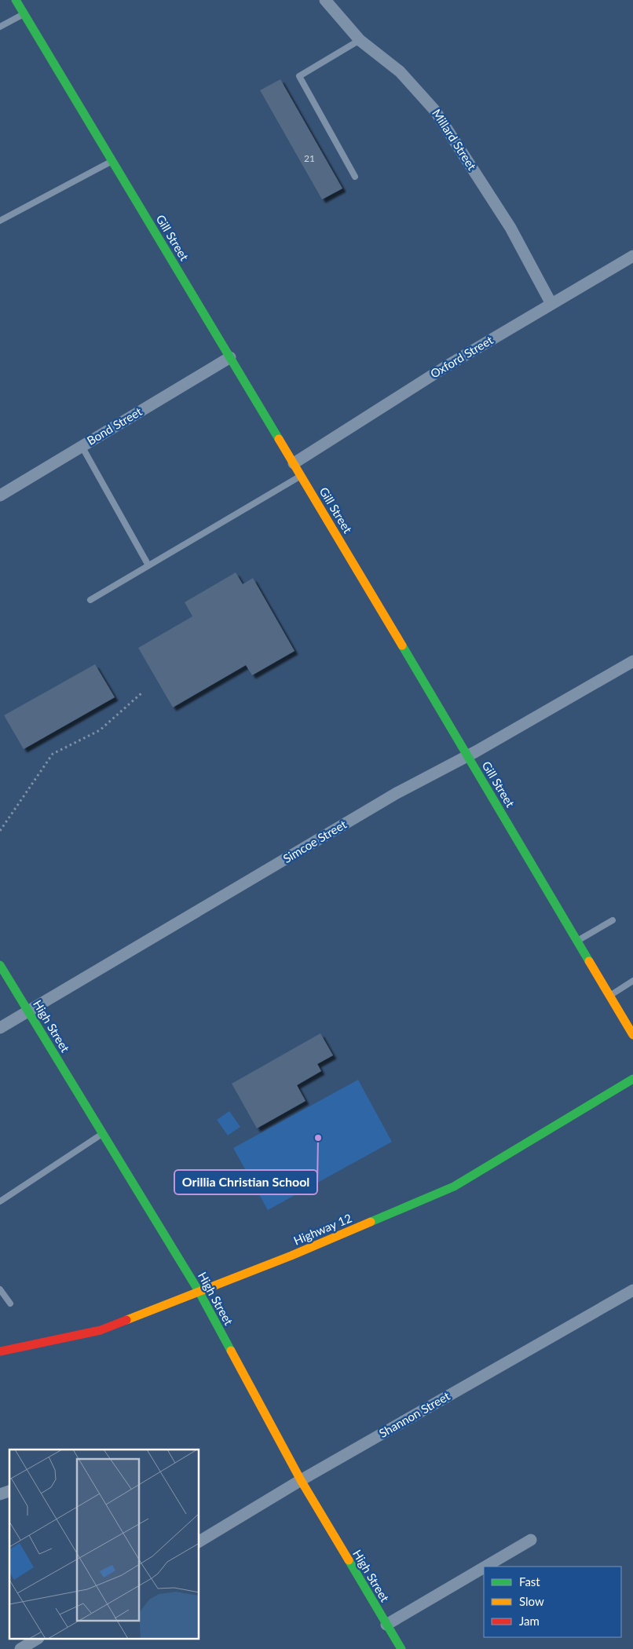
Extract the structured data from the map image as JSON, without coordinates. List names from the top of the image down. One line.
{"streets":{"main road":["Gill Street","High Street","Highway 12"],"street":["Millard Street","Oxford Street","Bond Street","Simcoe Street","Shannon Street"]},"crossings":[["Millard Street","Oxford Street"],["Gill Street","Oxford Street"],["Gill Street","Bond Street"],["Gill Street","Simcoe Street"],["Simcoe Street","High Street"],["High Street","Highway 12"],["High Street","Shannon Street"]],"places":["Orillia Christian School"],"house_numbers":["21"],"legend":["Fast","Slow","Jam"]}
